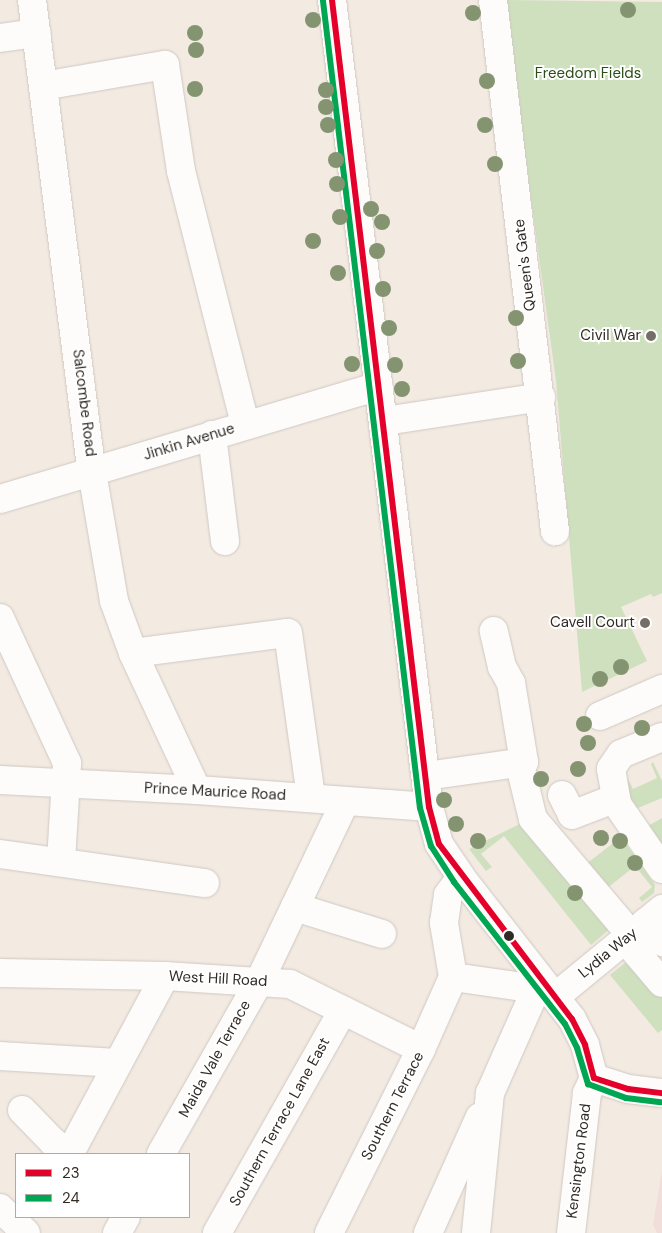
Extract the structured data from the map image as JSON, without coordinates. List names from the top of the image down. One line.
{"streets":{"street":["Queen's Gate","Salcombe Road","Jinkin Avenue","Prince Maurice Road","Lydia Way","West Hill Road","Maida Vale Terrace","Southern Terrace","Southern Terrace Lane East","Kensington Road"]},"crossings":[["Salcombe Road","Jinkin Avenue"],["Salcombe Road","Prince Maurice Road"],["Prince Maurice Road","Maida Vale Terrace"],["West Hill Road","Maida Vale Terrace"],["West Hill Road","Southern Terrace"],["West Hill Road","Southern Terrace Lane East"]],"parks":["Freedom Fields"],"places":["Civil War","Cavell Court"],"lines":["transit line 23","transit line 24"],"legend":["23","24"]}
